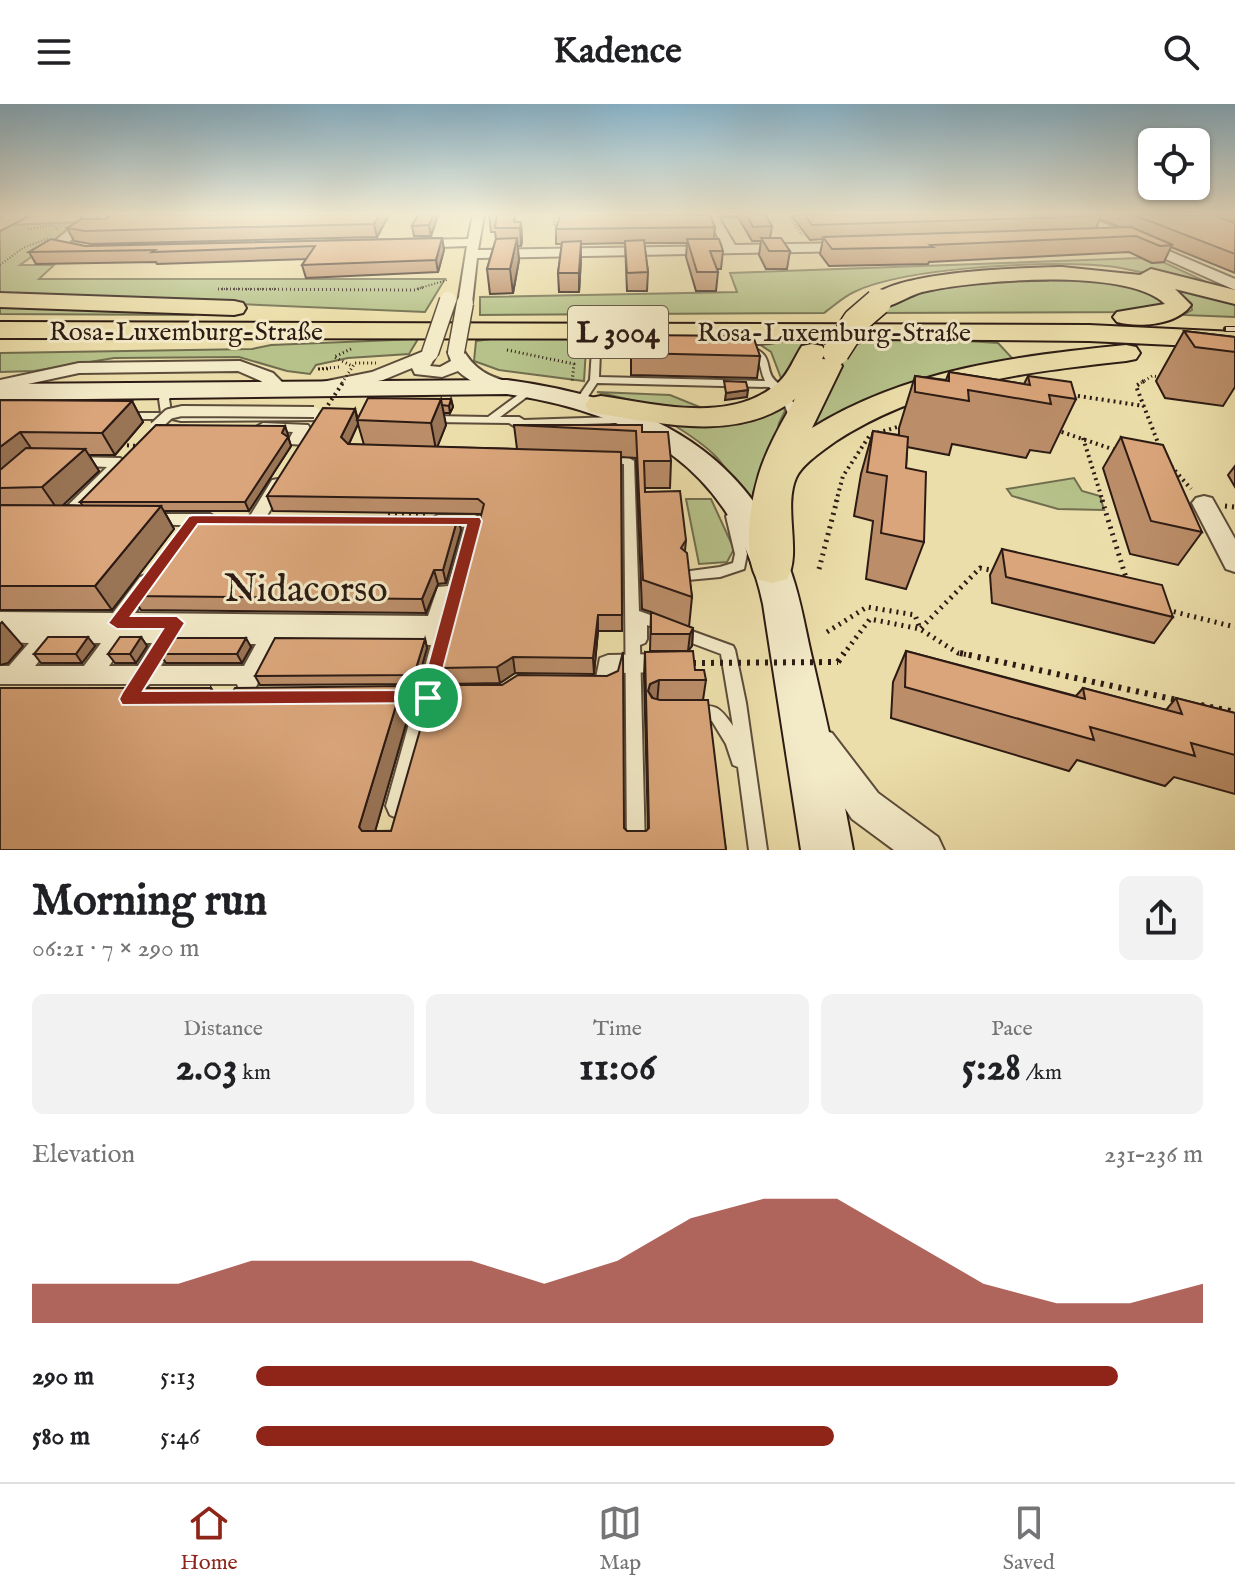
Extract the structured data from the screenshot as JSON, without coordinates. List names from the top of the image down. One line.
{"streets":{"highway":["Rosa-Luxemburg-Straße","L 3004"],"street":["Nidacorso"]},"page":{"header":"Kadence","heading":["Morning run","06:21 · 7 × 290 m"],"stats":[["Distance","2.03 km"],["Time","11:06"],["Pace","5:28 /km"]],"chart":["Elevation","231–236 m"],"list":[{"name":"290 m","note":"5:13"},{"name":"580 m","note":"5:46"}],"tabs":["Home","Map","Saved"]}}
